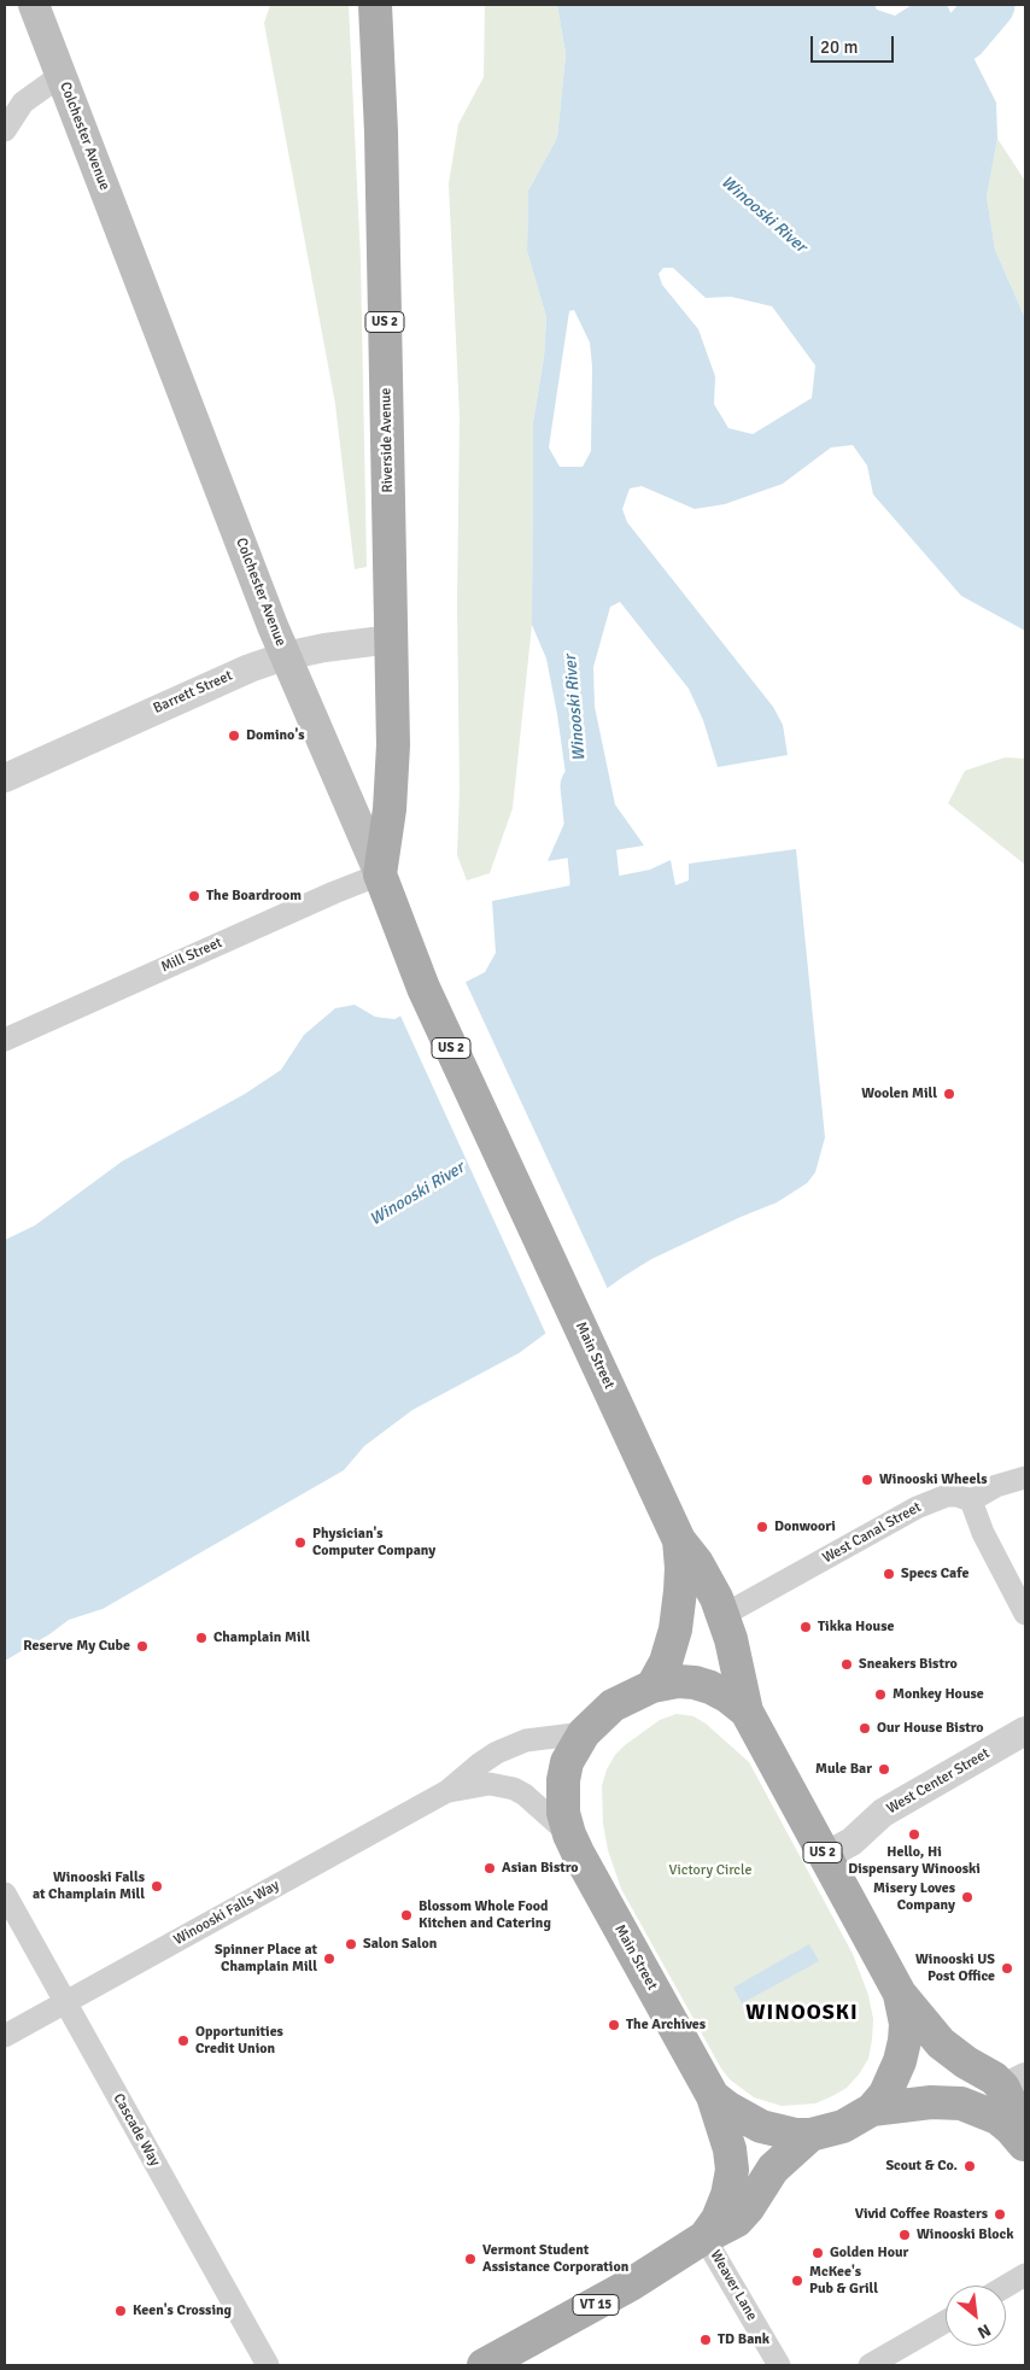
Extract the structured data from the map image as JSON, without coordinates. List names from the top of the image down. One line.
{"streets":{"main road":["Colchester Avenue","US 2","Riverside Avenue","Main Street","VT 15"],"street":["Barrett Street","Mill Street","West Canal Street","West Center Street","Winooski Falls Way","Cascade Way","Weaver Lane"]},"crossings":[["Colchester Avenue","Riverside Avenue"],["Colchester Avenue","Barrett Street"],["Colchester Avenue","Mill Street"],["Colchester Avenue","Main Street"],["Riverside Avenue","Barrett Street"],["Riverside Avenue","Mill Street"],["Main Street","West Canal Street"],["Main Street","West Center Street"],["Main Street","Winooski Falls Way"],["Main Street","VT 15"],["Winooski Falls Way","Cascade Way"],["Weaver Lane","VT 15"]],"districts":["WINOOSKI"],"water":["Winooski River"],"parks":["Victory Circle"],"places":["Domino's","The Boardroom","Woolen Mill","Winooski Wheels","Donwoori","Physician's Computer Company","Specs Cafe","Tikka House","Champlain Mill","Reserve My Cube","Sneakers Bistro","Monkey House","Our House Bistro","Mule Bar","Hello, Hi Dispensary Winooski","Asian Bistro","Winooski Falls at Champlain Mill","Misery Loves Company","Blossom Whole Food Kitchen and Catering","Salon Salon","Spinner Place at Champlain Mill","Winooski US Post Office","The Archives","Opportunities Credit Union","Scout & Co.","Vivid Coffee Roasters","Winooski Block","Golden Hour","Vermont Student Assistance Corporation","McKee's Pub & Grill","Keen's Crossing","TD Bank"],"scale_bar":"20 m","north":"bottom right"}
